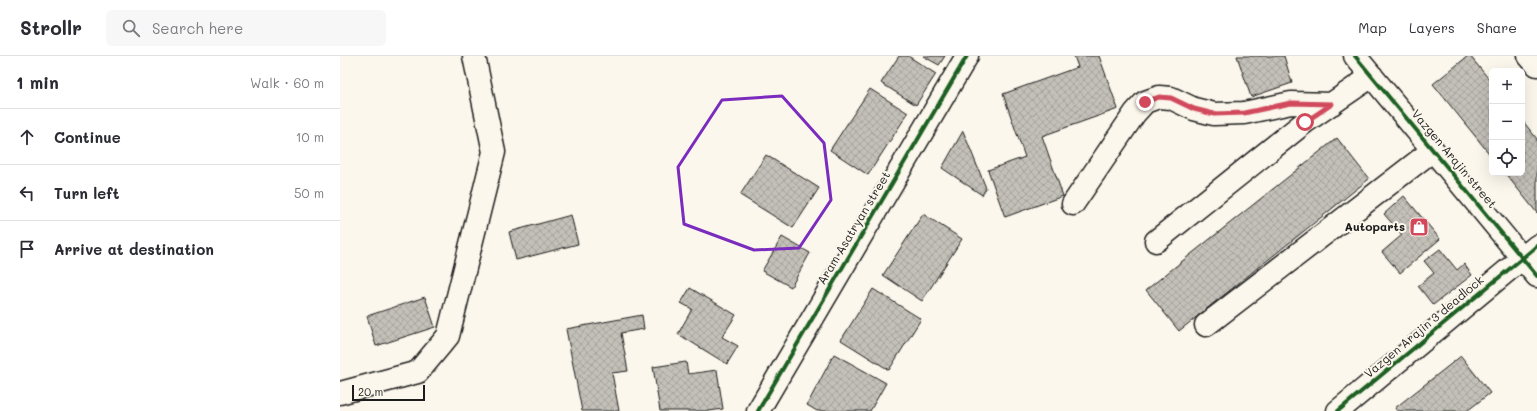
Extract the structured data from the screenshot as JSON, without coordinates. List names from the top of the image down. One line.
{"streets":{"street":["Vazgen Arajin street","Aram Asatryan street","Vazgen Arajin 3 deadlock"]},"crossings":[["Vazgen Arajin street","Vazgen Arajin 3 deadlock"]],"places":{"shop":["Autoparts"]},"scale_bar":"20 m","page":{"header":"Strollr","search":"Search here","nav":["Map","Layers","Share"],"heading":["1 min","Walk · 60 m"],"map_buttons":["+","−"],"list":[["Continue","10 m"],["Turn left","50 m"],"Arrive at destination"],"scale":"20 m"}}
